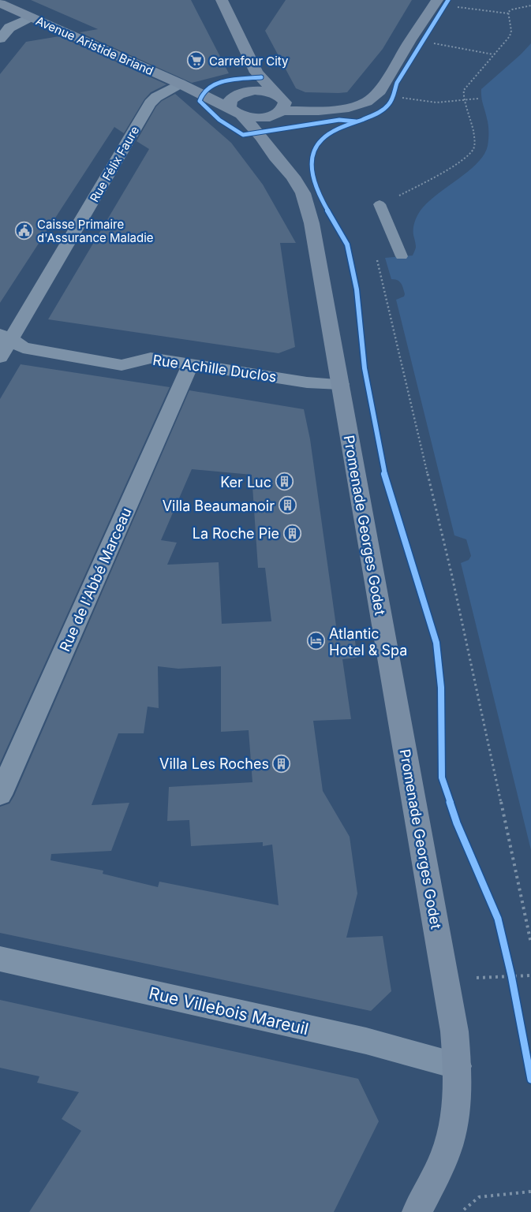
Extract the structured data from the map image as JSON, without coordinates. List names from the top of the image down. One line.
{"streets":{"street":["Avenue Aristide Briand","Rue Félix Faure","Rue Achille Duclos","Promenade Georges Godet","Rue de l'Abbé Marceau","Rue Villebois Mareuil"]},"crossings":[["Avenue Aristide Briand","Rue Félix Faure"],["Avenue Aristide Briand","Promenade Georges Godet"],["Rue Félix Faure","Rue Achille Duclos"],["Rue Achille Duclos","Promenade Georges Godet"],["Rue Achille Duclos","Rue de l'Abbé Marceau"],["Promenade Georges Godet","Rue Villebois Mareuil"]],"places":{"supermarket":["Carrefour City"],"public building":["Caisse Primaire d'Assurance Maladie"],"building":["Ker Luc","Villa Beaumanoir","La Roche Pie","Villa Les Roches"],"hotel":["Atlantic Hotel & Spa"]}}
